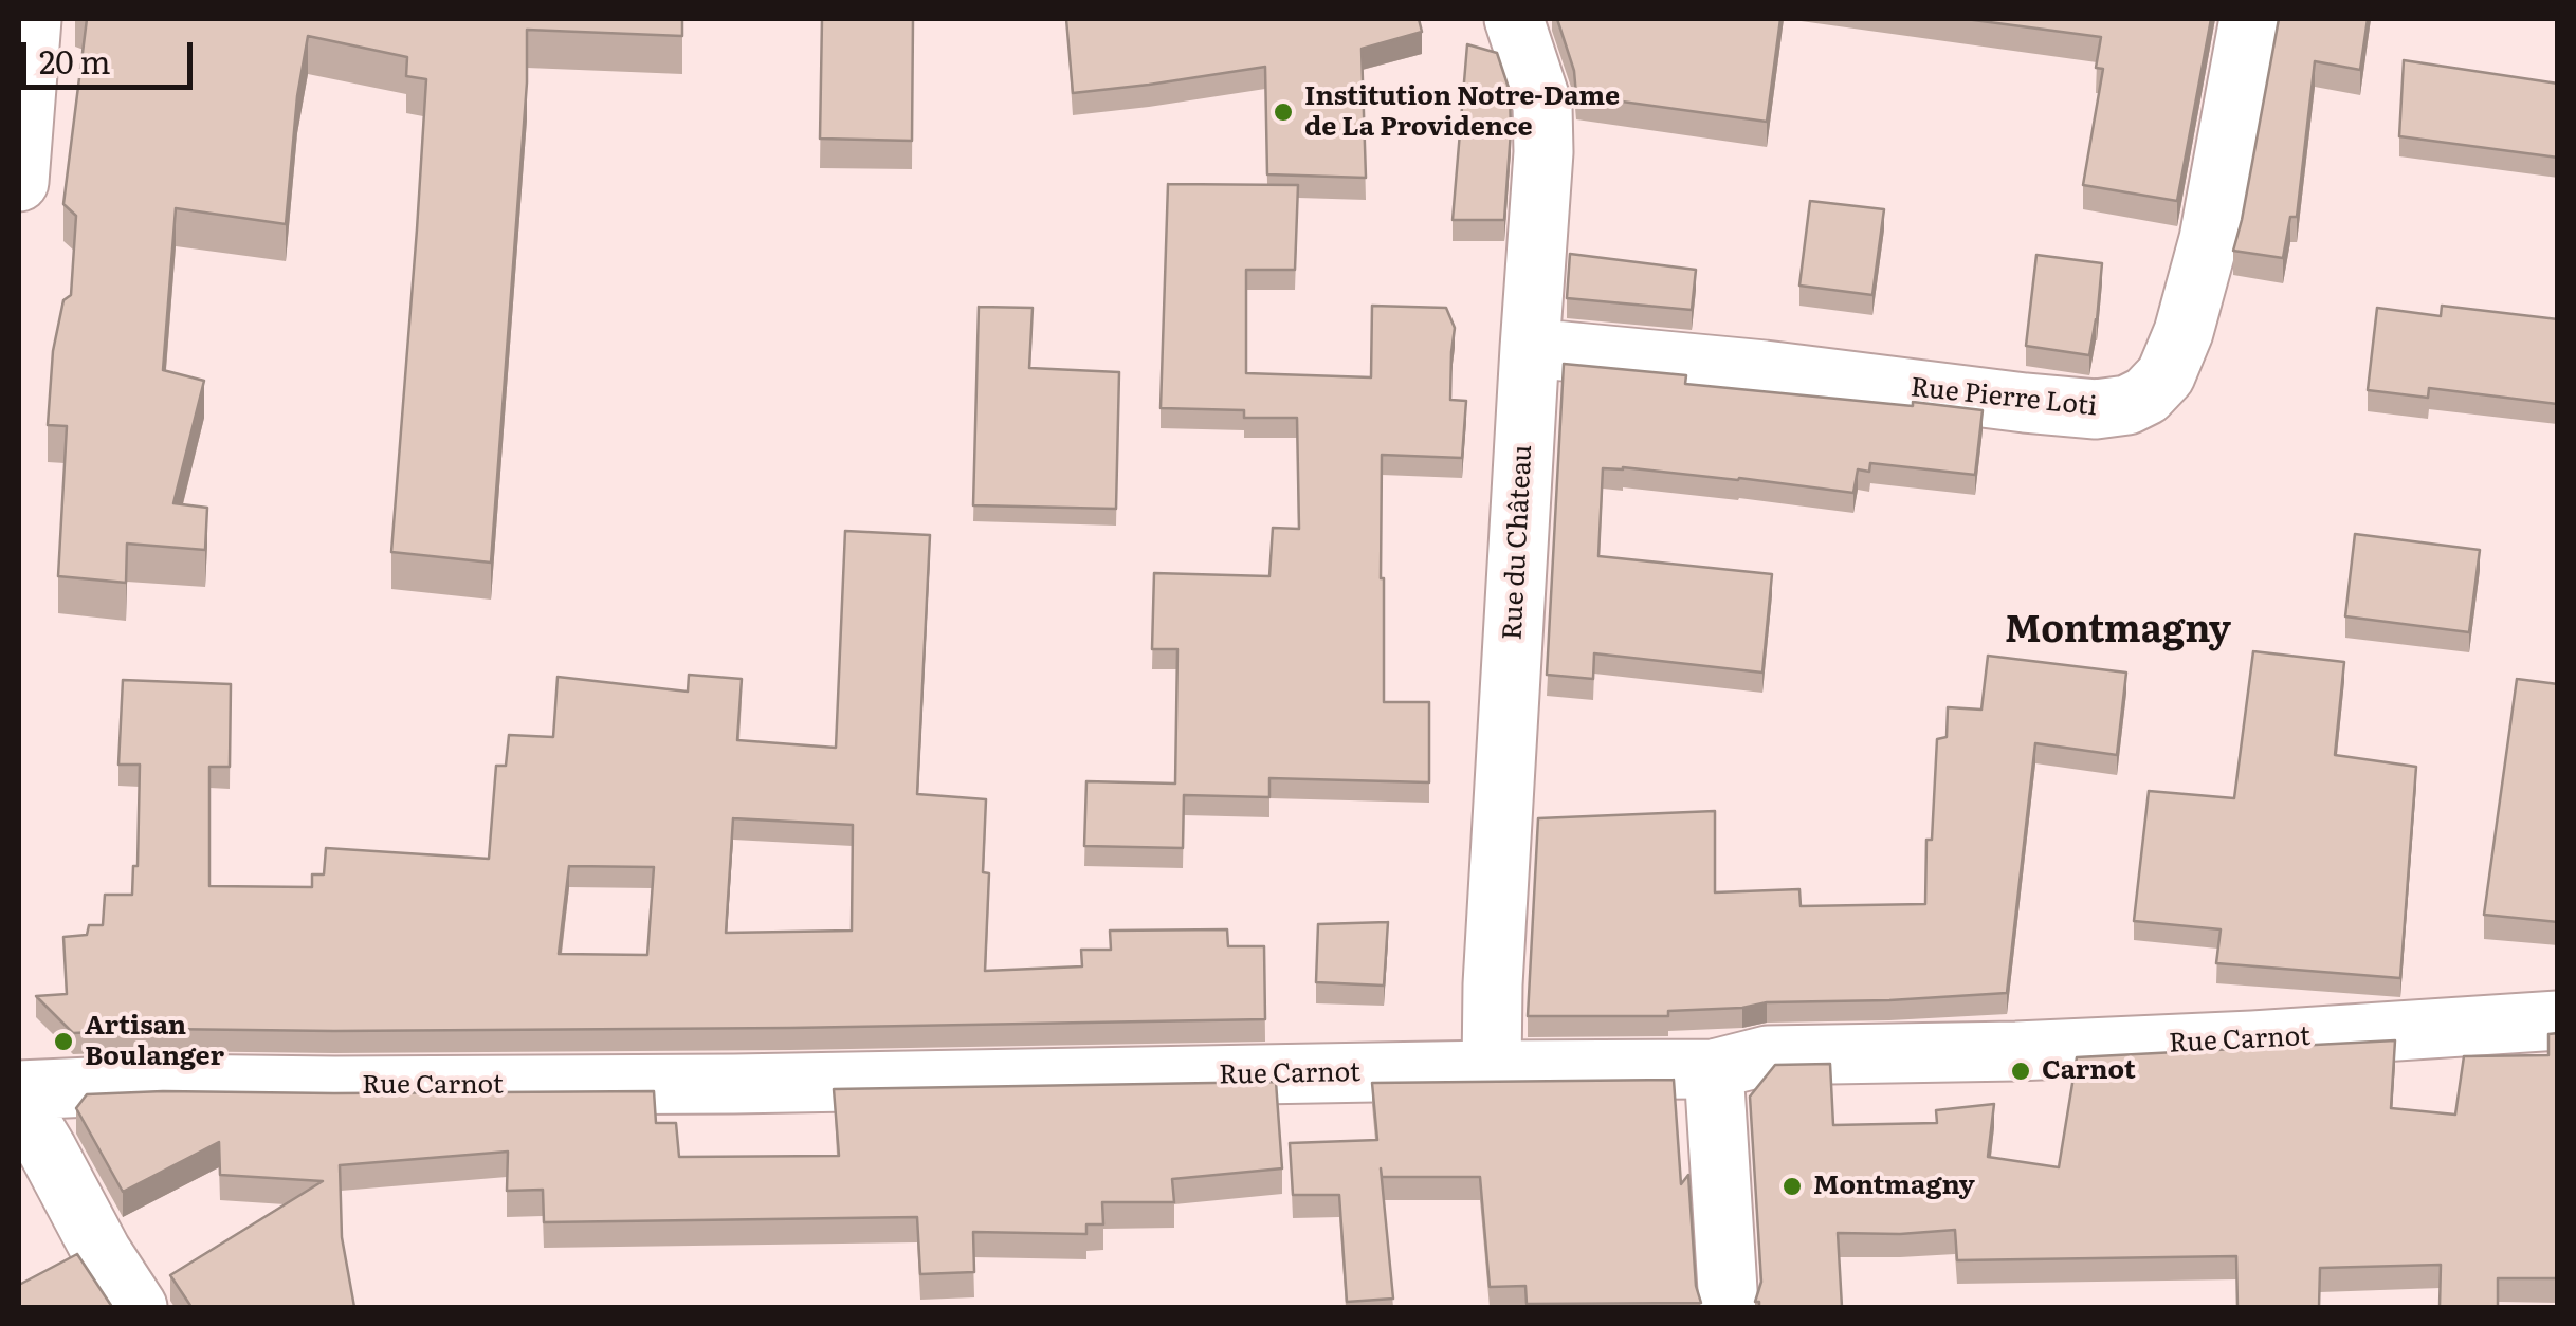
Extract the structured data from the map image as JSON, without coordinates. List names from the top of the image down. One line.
{"streets":{"main road":["Rue Pierre Loti","Rue du Château","Rue Carnot"]},"crossings":[["Rue Pierre Loti","Rue du Château"],["Rue du Château","Rue Carnot"]],"districts":["Montmagny"],"places":["Institution Notre-Dame de La Providence","Artisan Boulanger","Carnot","Montmagny"],"scale_bar":"20 m"}
